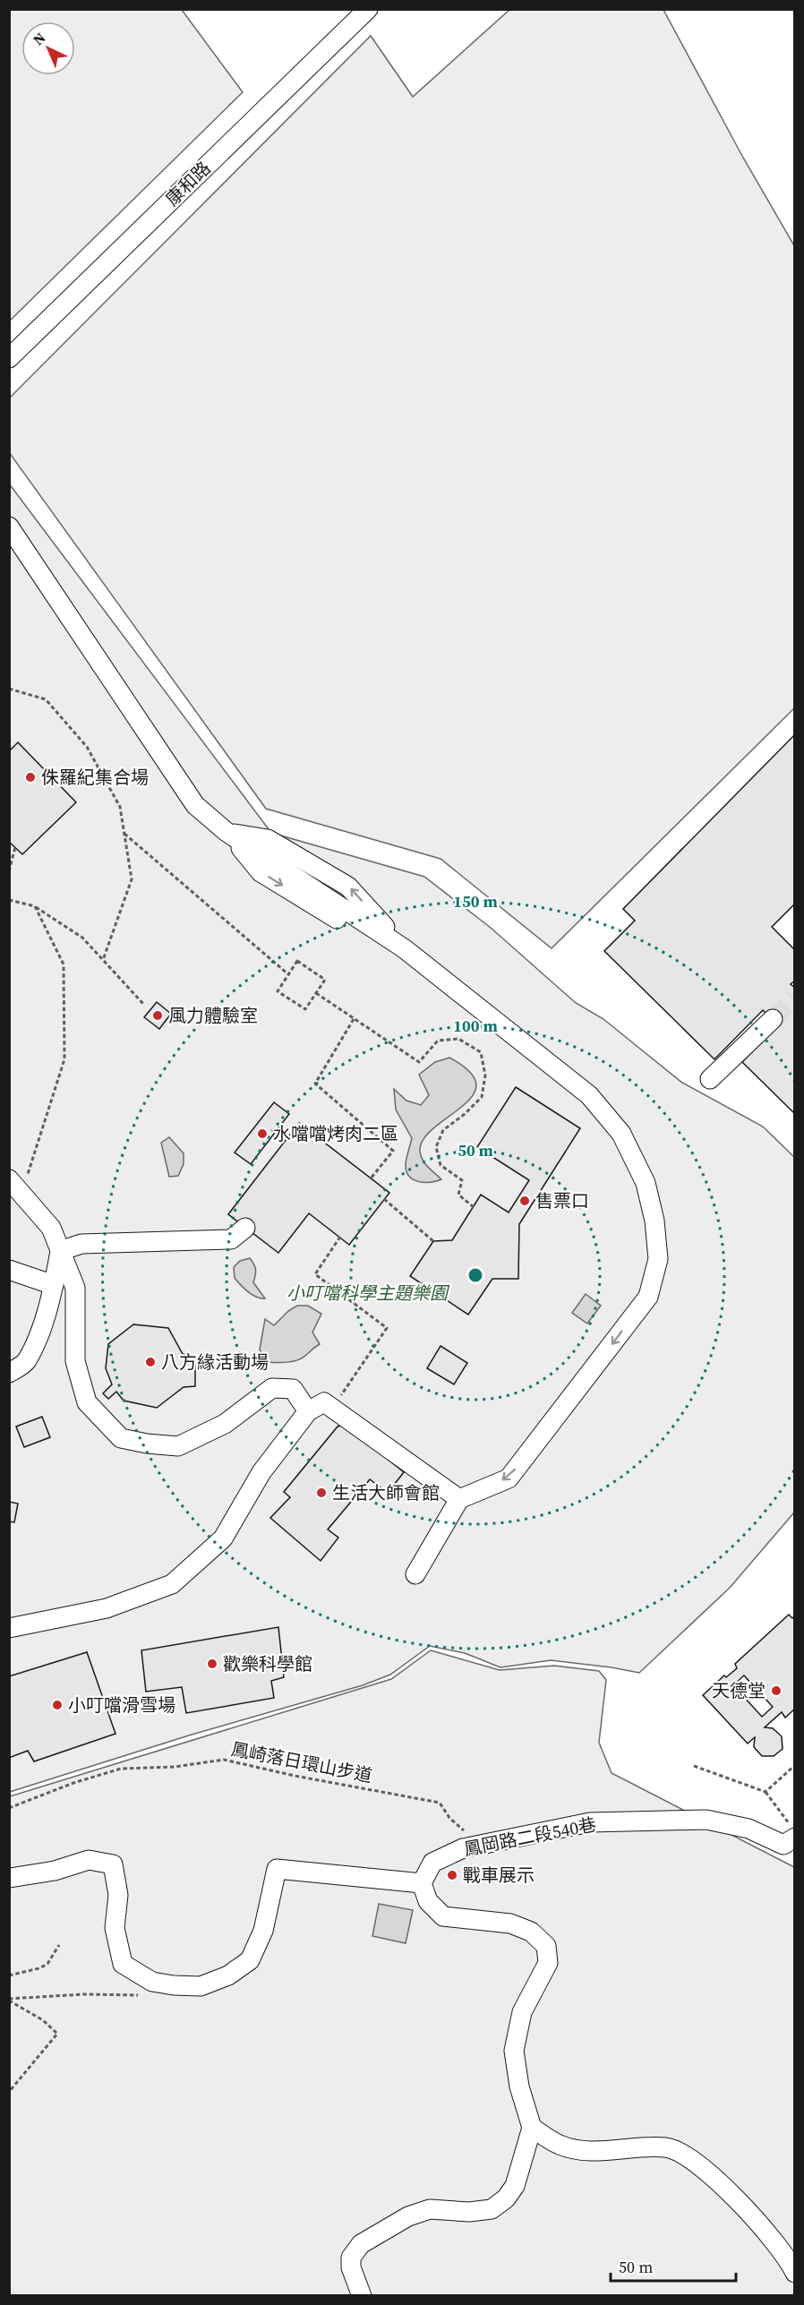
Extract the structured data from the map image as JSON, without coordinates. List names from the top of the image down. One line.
{"streets":{"street":["康和路","鳳岡路二段540巷"],"path":["鳳崎落日環山步道"]},"crossings":[["鳳崎落日環山步道","鳳岡路二段540巷"]],"parks":["小叮噹科學主題樂園"],"places":["侏羅紀集合場","風力體驗室","水噹噹烤肉二區","售票口","八方緣活動場","生活大師會館","歡樂科學館","天德堂","小叮噹滑雪場","戰車展示"],"scale_bar":"50 m","north":"top left","rings":["150 m","100 m","50 m"]}
